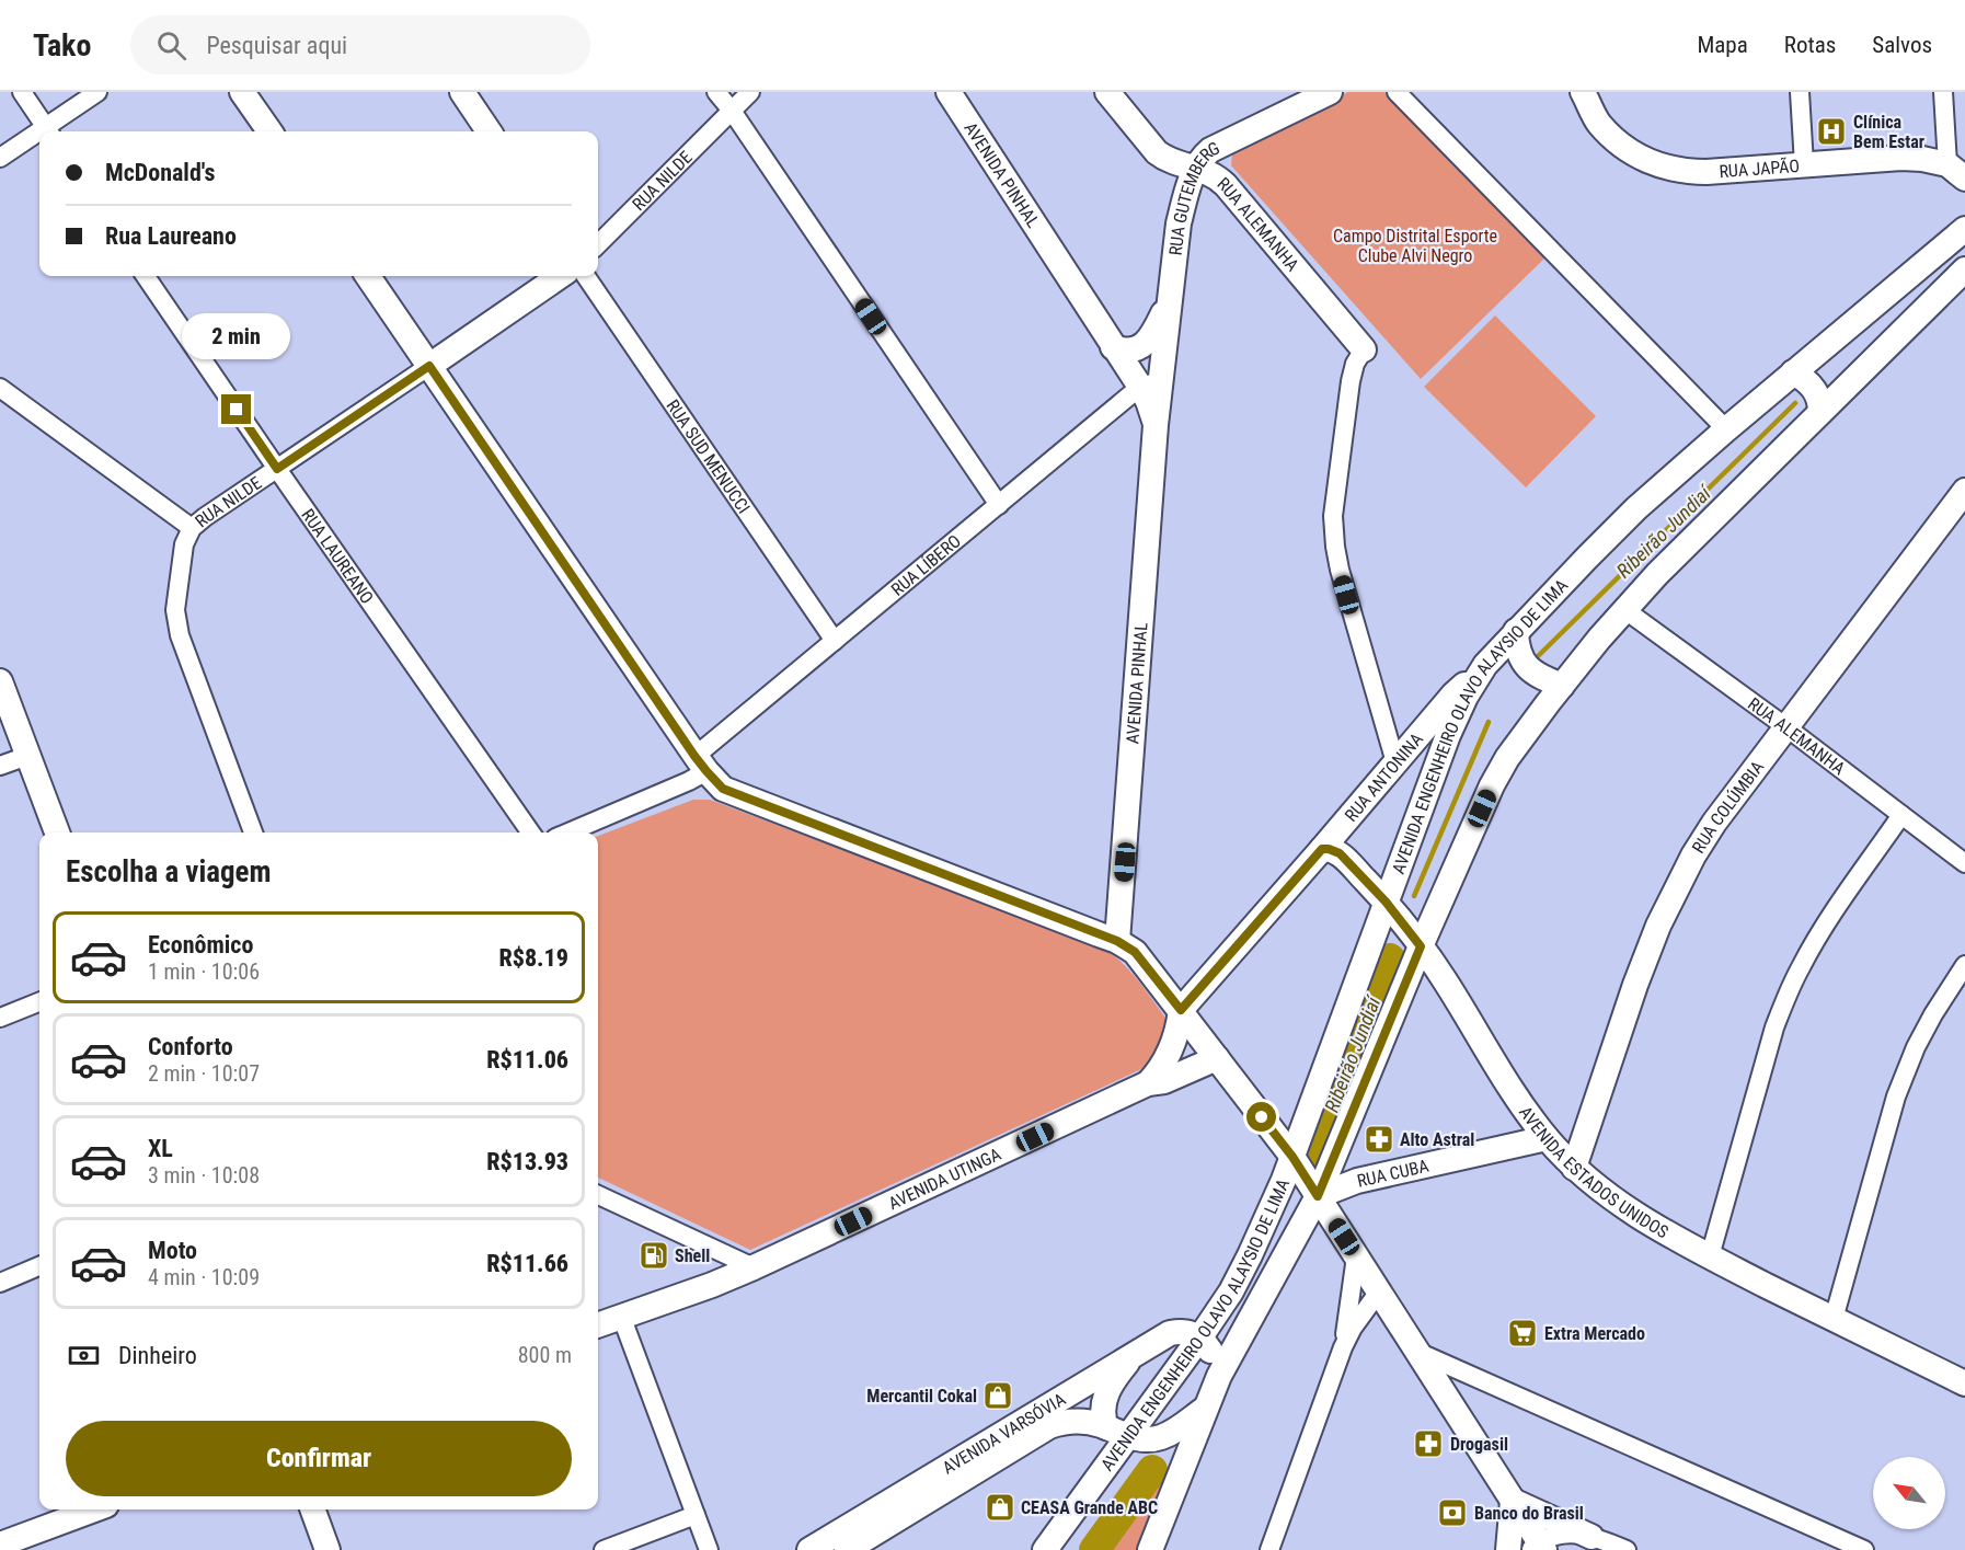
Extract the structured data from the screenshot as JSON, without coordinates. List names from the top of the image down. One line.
{"streets":{"main road":["RUA JAPÃO","AVENIDA PINHAL","RUA NILDE","RUA GUTEMBERG","RUA ALEMANHA","AVENIDA ENGENHEIRO OLAVO ALAYSIO DE LIMA","RUA ANTONINA","RUA COLÚMBIA","AVENIDA ESTADOS UNIDOS","RUA CUBA","AVENIDA UTINGA","AVENIDA VARSÓVIA"],"street":["RUA SUD MENUCCI","RUA LAUREANO","RUA LÍBERO"]},"crossings":[["AVENIDA PINHAL","RUA GUTEMBERG"],["AVENIDA PINHAL","RUA LÍBERO"],["RUA NILDE","RUA LAUREANO"],["RUA GUTEMBERG","RUA ALEMANHA"],["RUA GUTEMBERG","RUA LÍBERO"],["RUA ALEMANHA","AVENIDA ENGENHEIRO OLAVO ALAYSIO DE LIMA"],["RUA ALEMANHA","RUA COLÚMBIA"],["RUA SUD MENUCCI","RUA LÍBERO"],["AVENIDA ENGENHEIRO OLAVO ALAYSIO DE LIMA","RUA ANTONINA"],["AVENIDA ENGENHEIRO OLAVO ALAYSIO DE LIMA","AVENIDA ESTADOS UNIDOS"],["AVENIDA ENGENHEIRO OLAVO ALAYSIO DE LIMA","RUA CUBA"],["AVENIDA ENGENHEIRO OLAVO ALAYSIO DE LIMA","AVENIDA VARSÓVIA"],["RUA ANTONINA","AVENIDA ESTADOS UNIDOS"],["RUA ANTONINA","AVENIDA UTINGA"],["RUA COLÚMBIA","AVENIDA ESTADOS UNIDOS"],["AVENIDA ESTADOS UNIDOS","RUA CUBA"]],"water":["Ribeirão Jundiaí"],"parks":["Campo Distrital Esporte Clube Alvi Negro"],"places":{"hospital":["Clínica Bem Estar"],"pharmacy":["Alto Astral","Drogasil"],"fuel station":["Shell"],"supermarket":["Extra Mercado"],"shop":["Mercantil Cokal","CEASA Grande ABC"],"bank":["Banco do Brasil"]},"north":"top left","page":{"header":"Tako","search":"Pesquisar aqui","nav":["Mapa","Rotas","Salvos"],"banner":["McDonald's","Rua Laureano"],"bubble":"2 min","heading":"Escolha a viagem","list":[{"name":"Econômico","note":"1 min · 10:06","value":"R$8.19"},{"name":"Conforto","note":"2 min · 10:07","value":"R$11.06"},{"name":"XL","note":"3 min · 10:08","value":"R$13.93"},{"name":"Moto","note":"4 min · 10:09","value":"R$11.66"}],"pay":["Dinheiro","800 m"],"buttons":"Confirmar"}}
